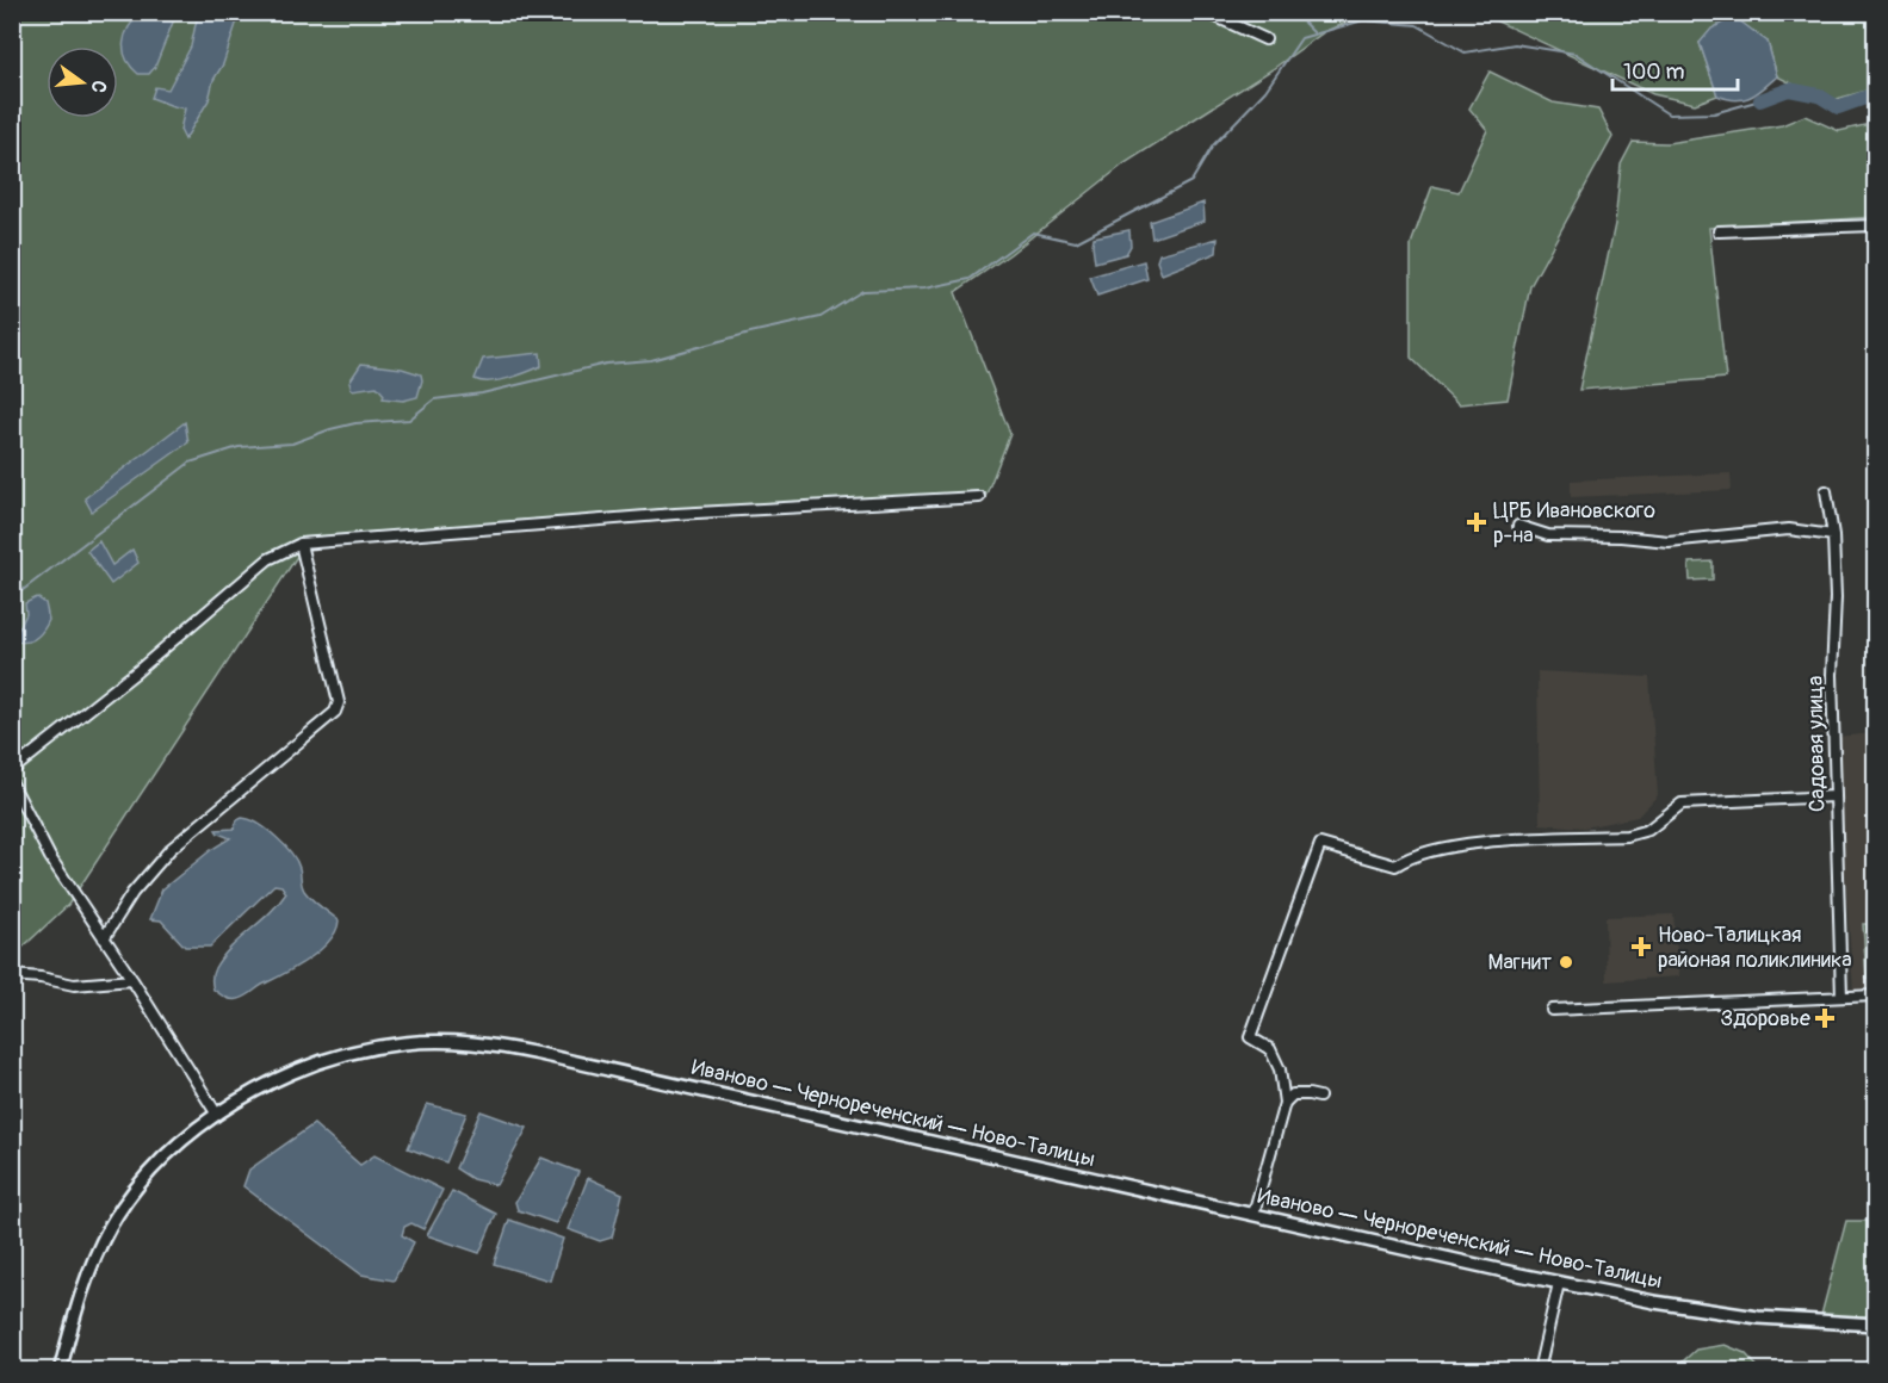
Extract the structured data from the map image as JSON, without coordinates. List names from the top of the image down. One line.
{"streets":{"main road":["Иваново — Чернореченский — Ново-Талицы"],"street":["Садовая улица"]},"places":{"health":["ЦРБ Ивановского р-на","Ново-Талицкая районая поликлиника","Здоровье"],"other":["Магнит"]},"scale_bar":"100 m","north":"right"}
